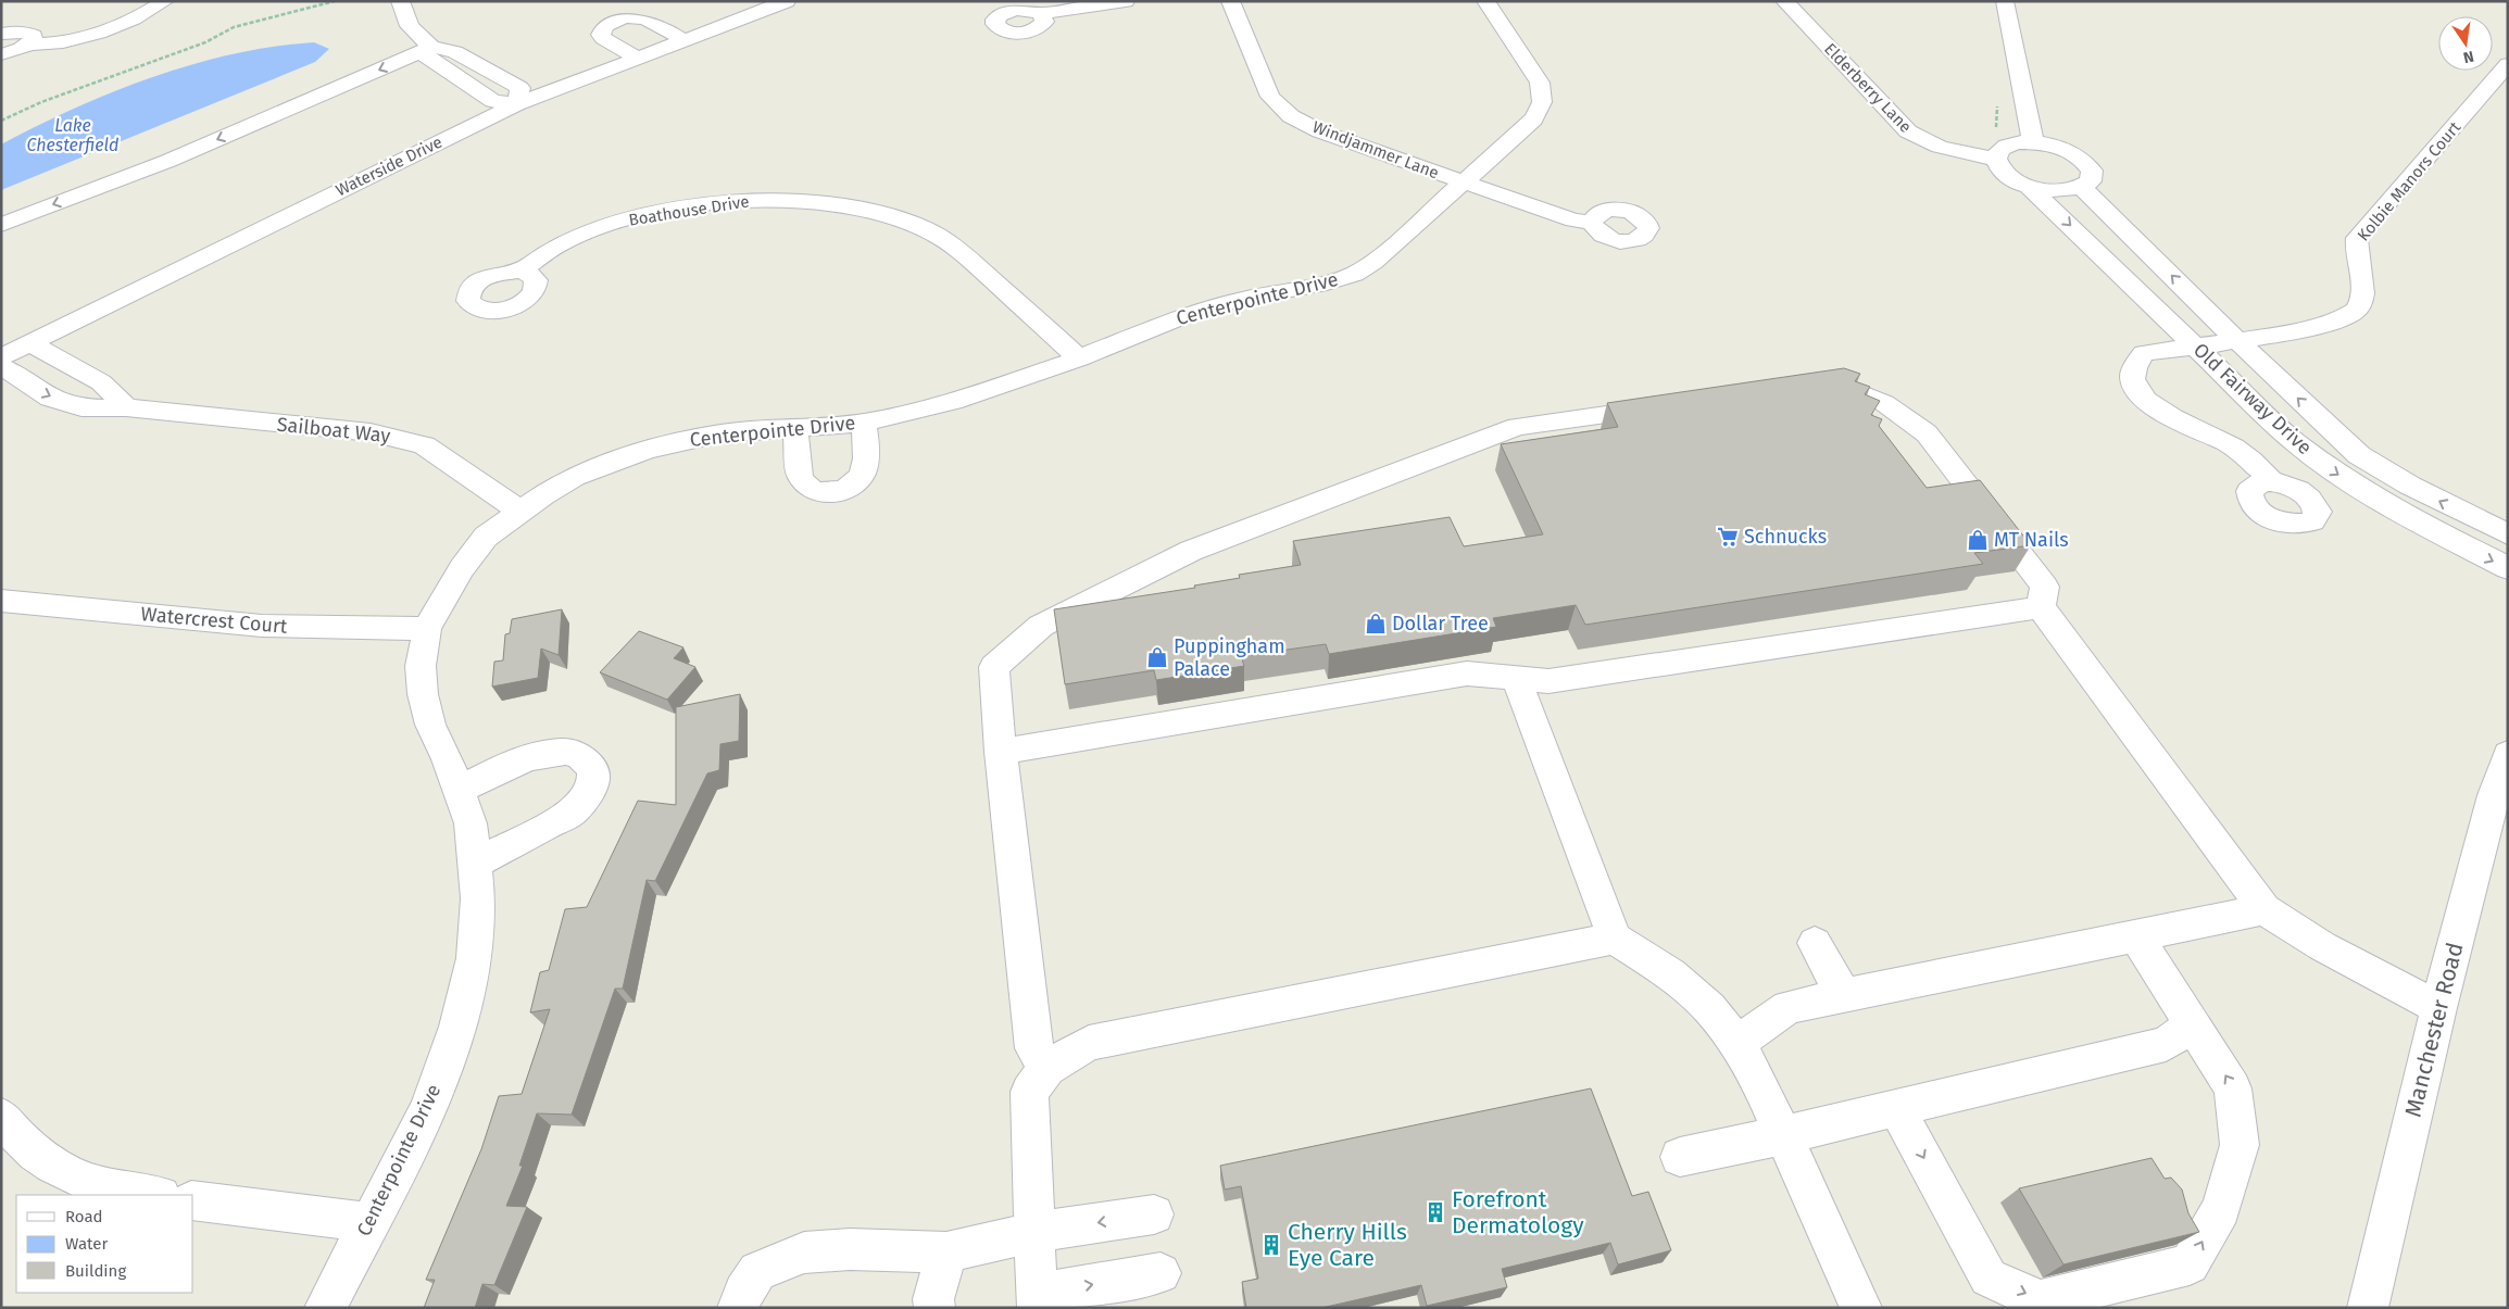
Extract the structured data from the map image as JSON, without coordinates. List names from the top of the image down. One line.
{"streets":{"street":["Elderberry Lane","Windjammer Lane","Waterside Drive","Kolbie Manors Court","Boathouse Drive","Centerpointe Drive","Old Fairway Drive","Sailboat Way","Watercrest Court","Manchester Road"]},"crossings":[["Elderberry Lane","Old Fairway Drive"],["Windjammer Lane","Centerpointe Drive"],["Kolbie Manors Court","Old Fairway Drive"],["Boathouse Drive","Centerpointe Drive"],["Centerpointe Drive","Sailboat Way"],["Centerpointe Drive","Watercrest Court"]],"water":["Lake Chesterfield"],"places":{"supermarket":["Schnucks"],"shop":["MT Nails","Dollar Tree","Puppingham Palace"],"building":["Forefront Dermatology","Cherry Hills Eye Care"]},"legend":["Road","Water","Building"],"north":"bottom"}
